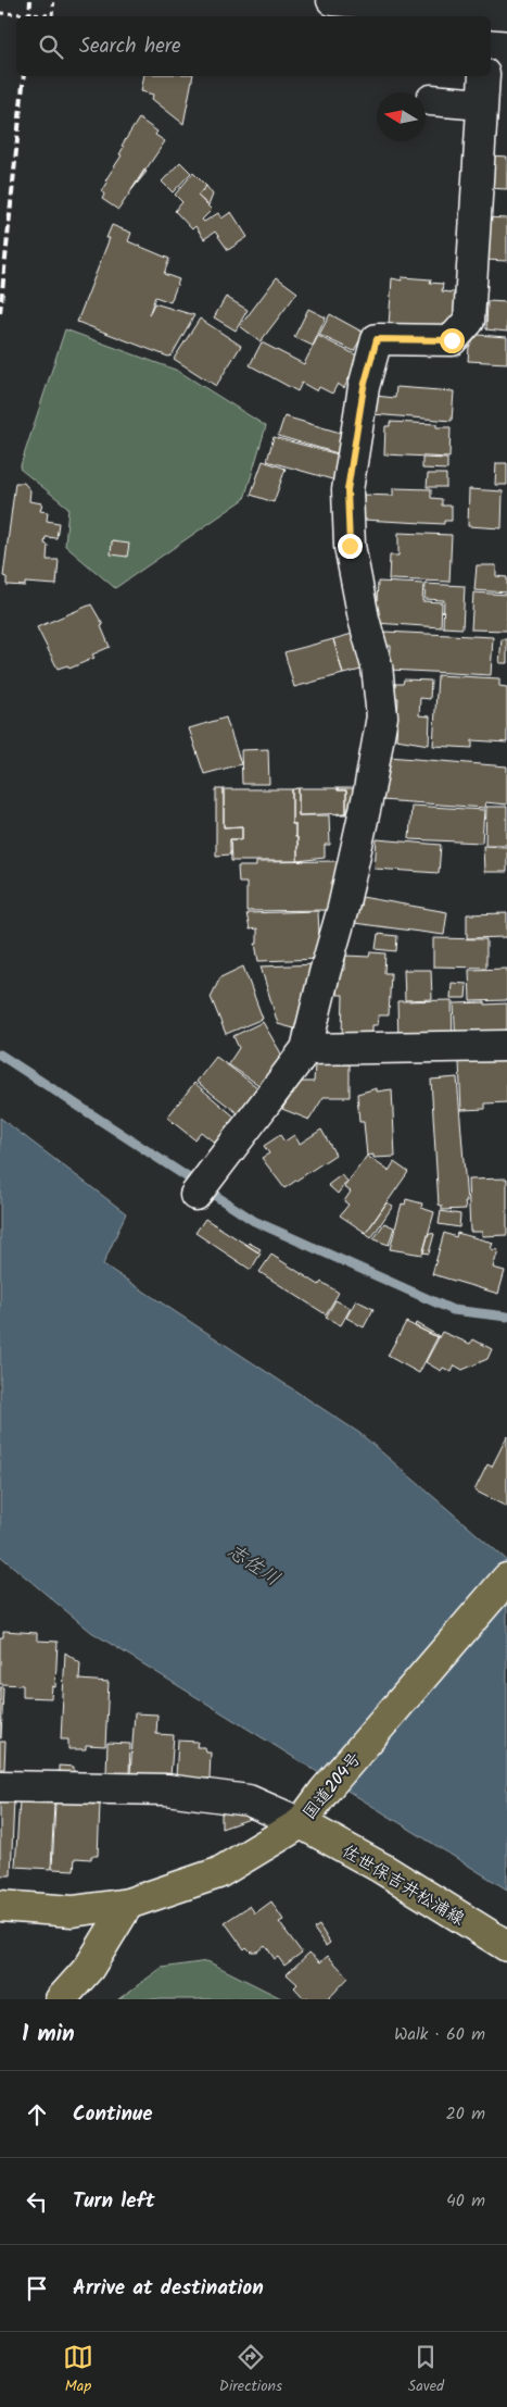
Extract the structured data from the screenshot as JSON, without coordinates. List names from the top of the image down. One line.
{"streets":{"main road":["国道204号","佐世保吉井松浦線"]},"crossings":[["国道204号","佐世保吉井松浦線"]],"water":["志佐川"],"north":"left","page":{"search":"Search here","heading":["1 min","Walk · 60 m"],"list":[["Continue","20 m"],["Turn left","40 m"],"Arrive at destination"],"nav":["Map","Directions","Saved"]}}
